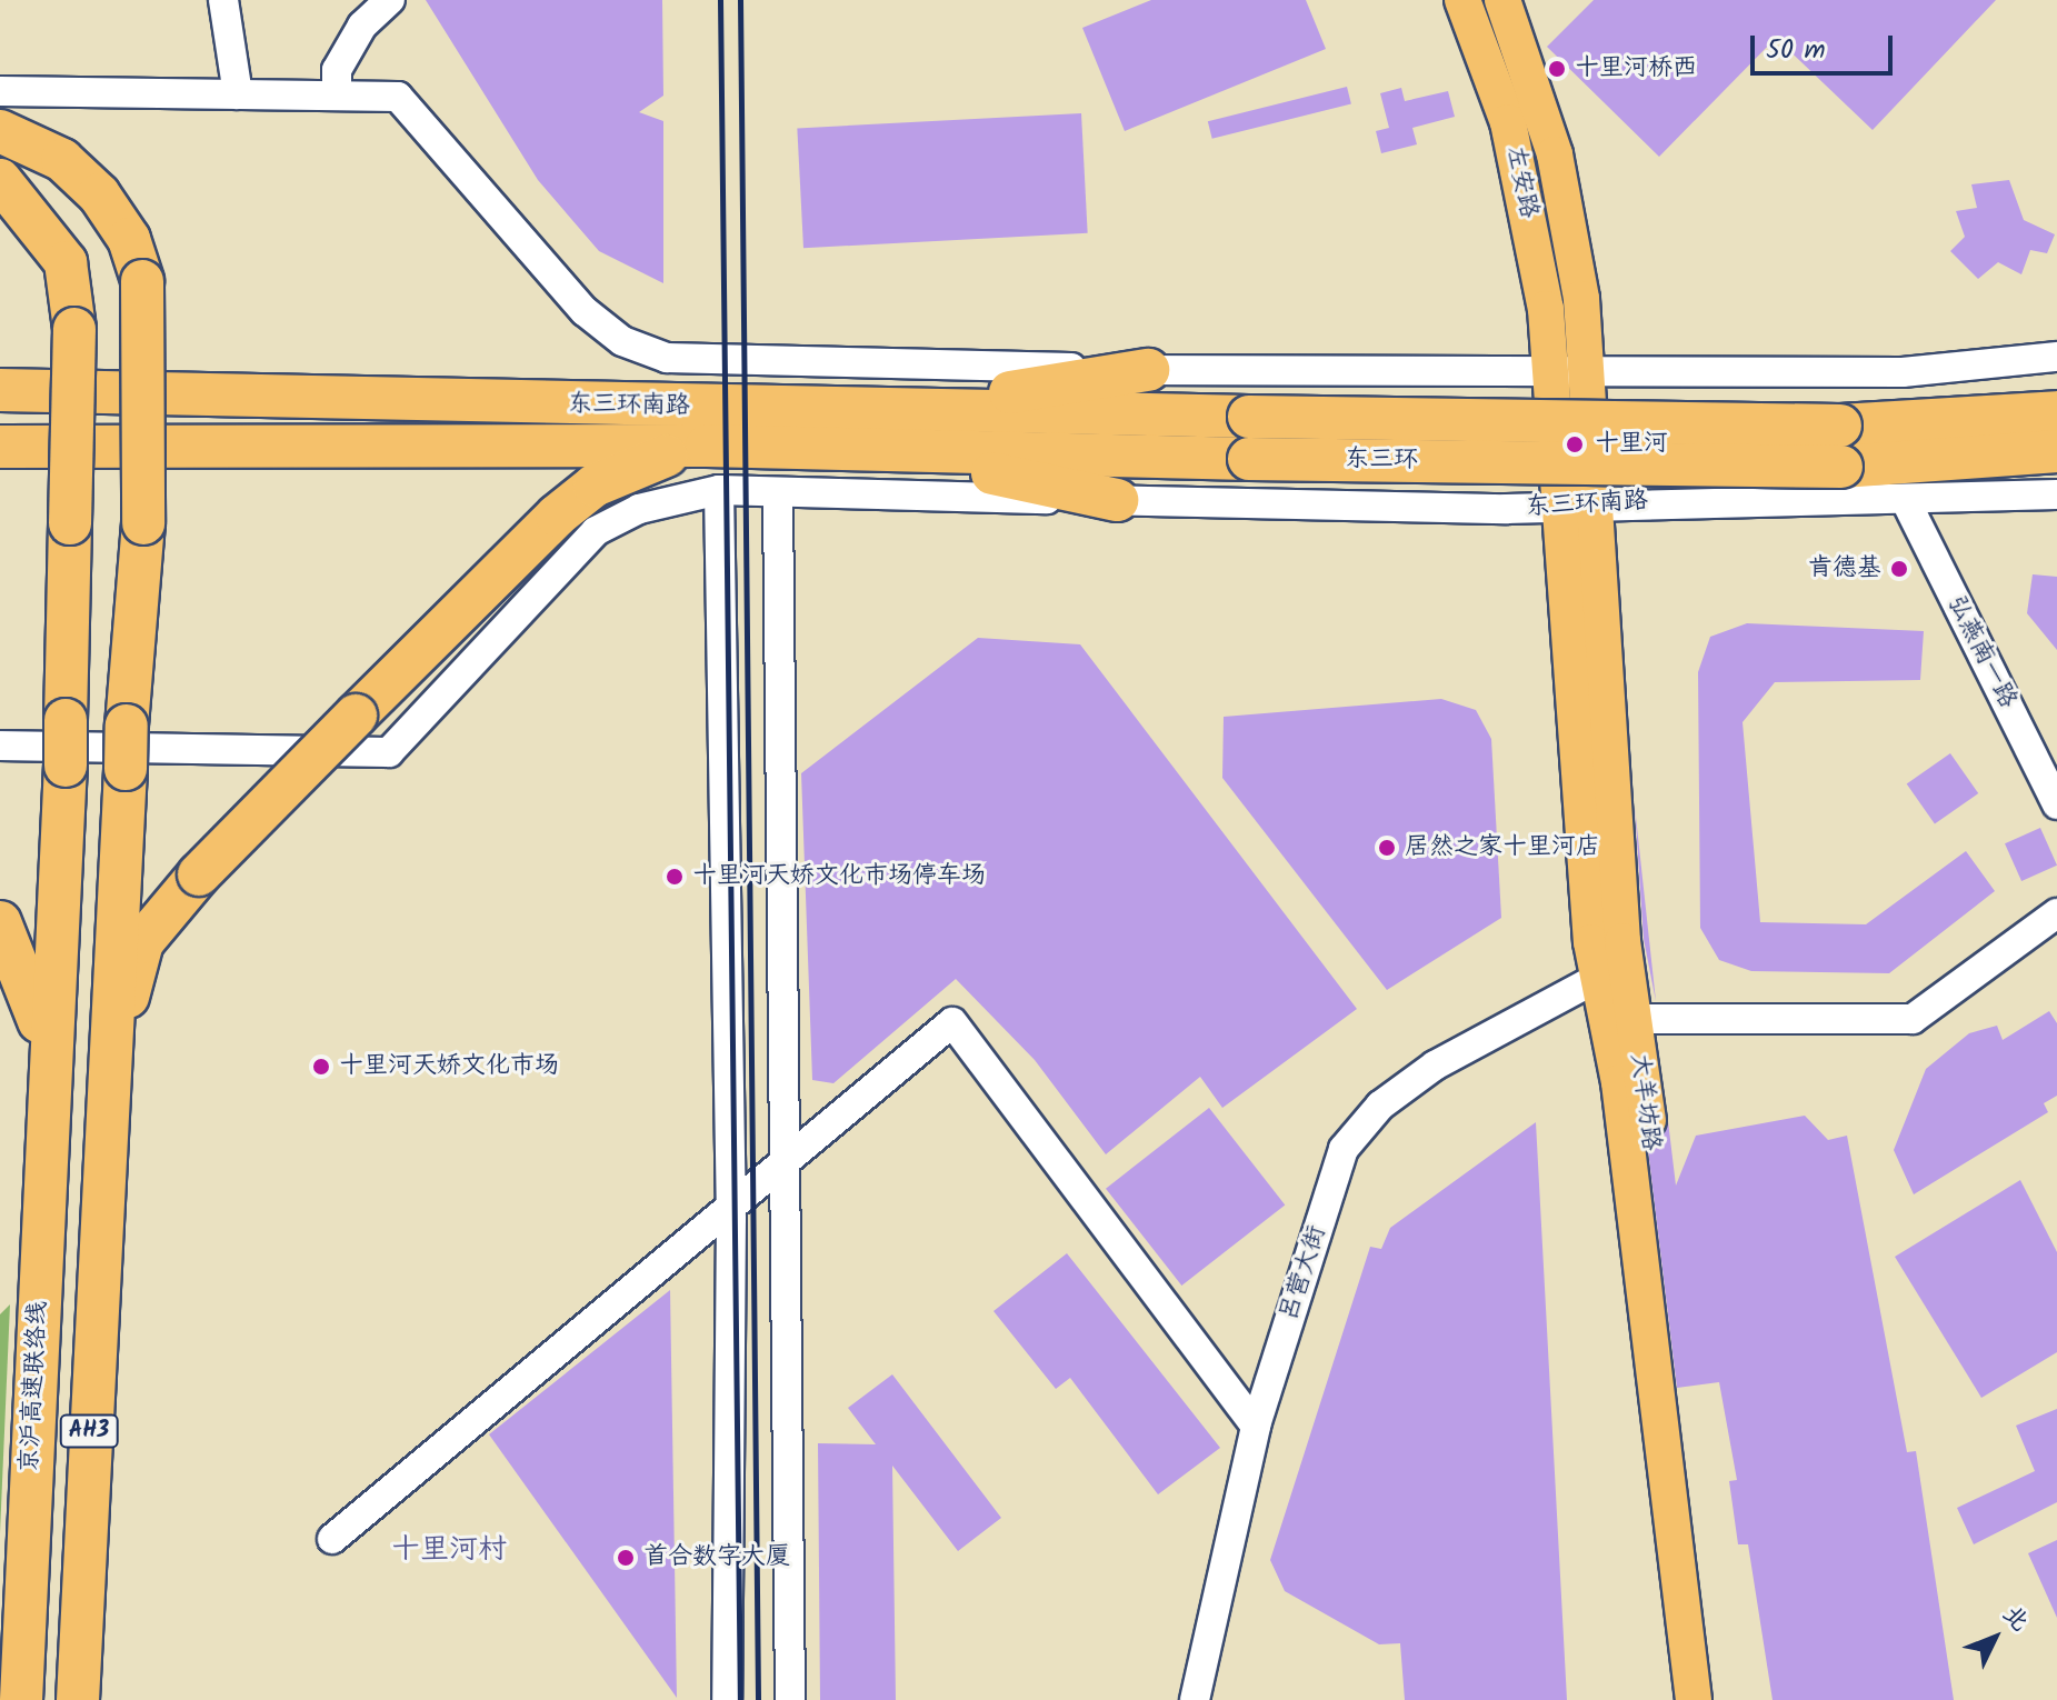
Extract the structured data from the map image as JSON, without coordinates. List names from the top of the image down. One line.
{"streets":{"highway":["东三环南路","东三环","京沪高速联络线","AH3"],"main road":["左安路","大羊坊路"],"street":["弘燕南一路","吕营大街"]},"crossings":[["左安路","大羊坊路"],["东三环南路","东三环"],["东三环南路","弘燕南一路"],["东三环南路","大羊坊路"],["大羊坊路","吕营大街"]],"districts":["十里河村"],"places":["十里河桥西","十里河","肯德基","居然之家十里河店","十里河天娇文化市场停车场","十里河天娇文化市场","首合数字大厦"],"scale_bar":"50 m","north":"top right"}
